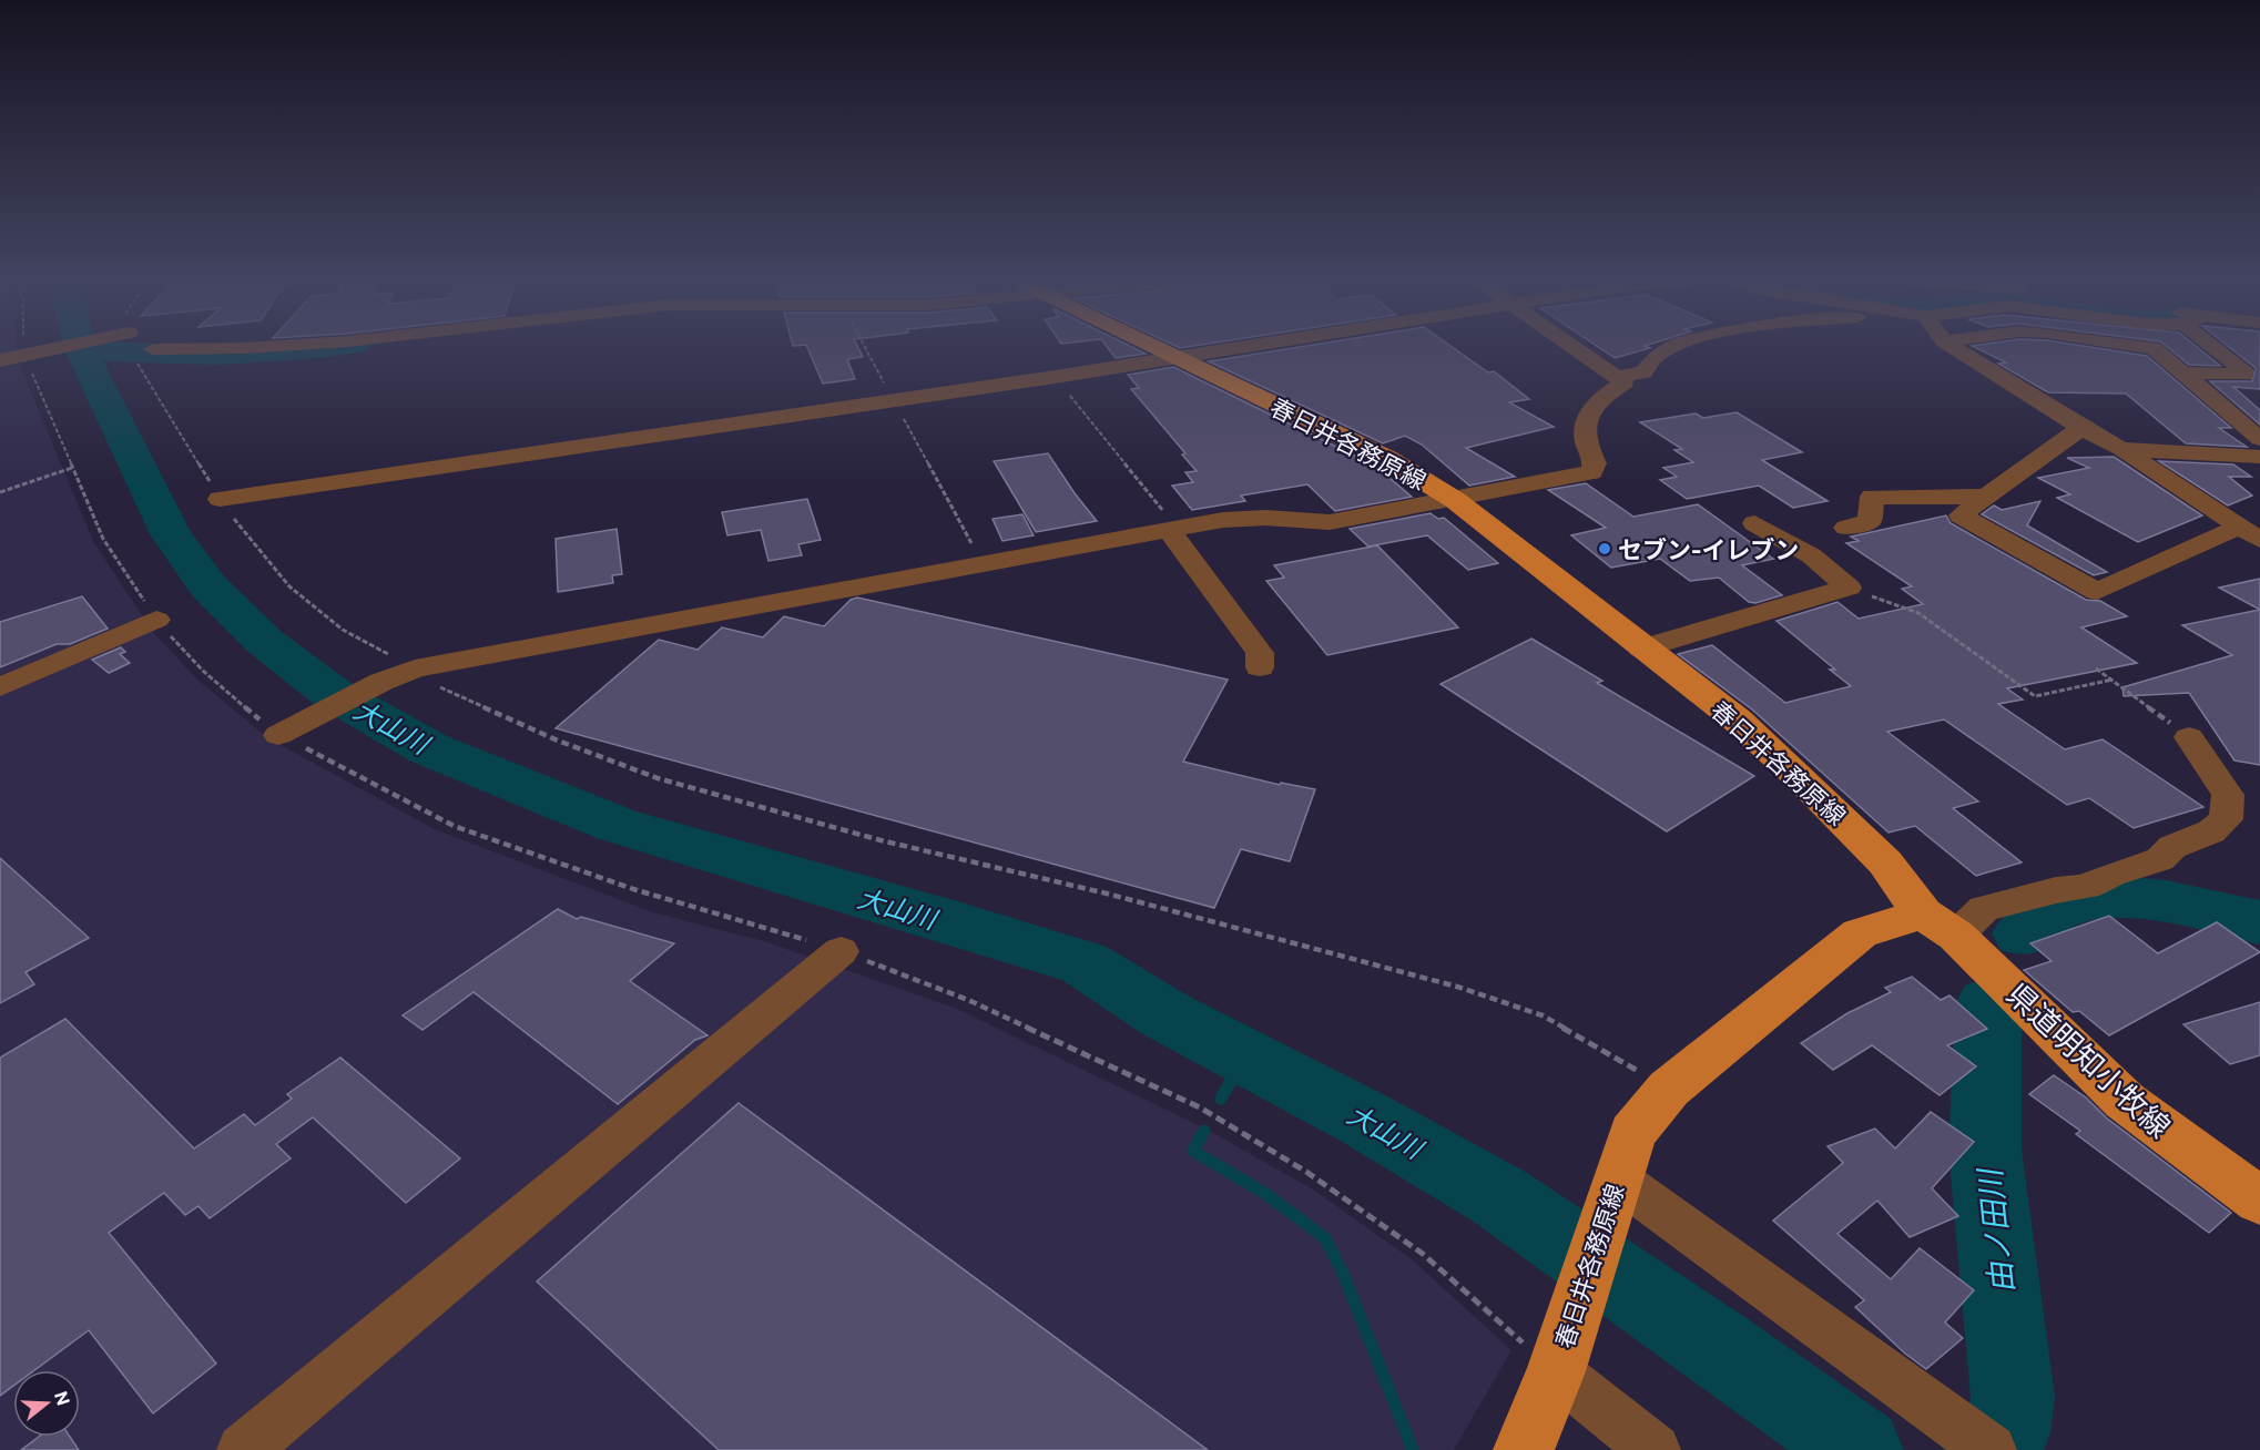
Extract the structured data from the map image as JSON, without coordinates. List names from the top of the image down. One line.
{"streets":{"main road":["春日井各務原線","県道明知小牧線"]},"crossings":[["春日井各務原線","県道明知小牧線"]],"water":["大山川","由ノ田川"],"places":["セブン-イレブン"],"north":"right"}
